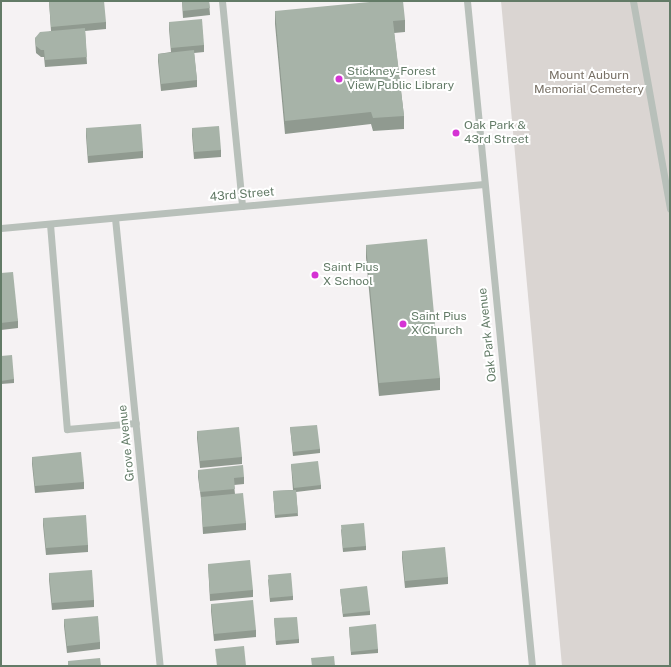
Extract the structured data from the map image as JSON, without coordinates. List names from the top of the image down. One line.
{"streets":{"street":["43rd Street","Oak Park Avenue","Grove Avenue"]},"crossings":[["43rd Street","Oak Park Avenue"],["43rd Street","Grove Avenue"]],"parks":["Mount Auburn Memorial Cemetery"],"places":["Stickney-Forest View Public Library","Oak Park & 43rd Street","Saint Pius X School","Saint Pius X Church"]}
